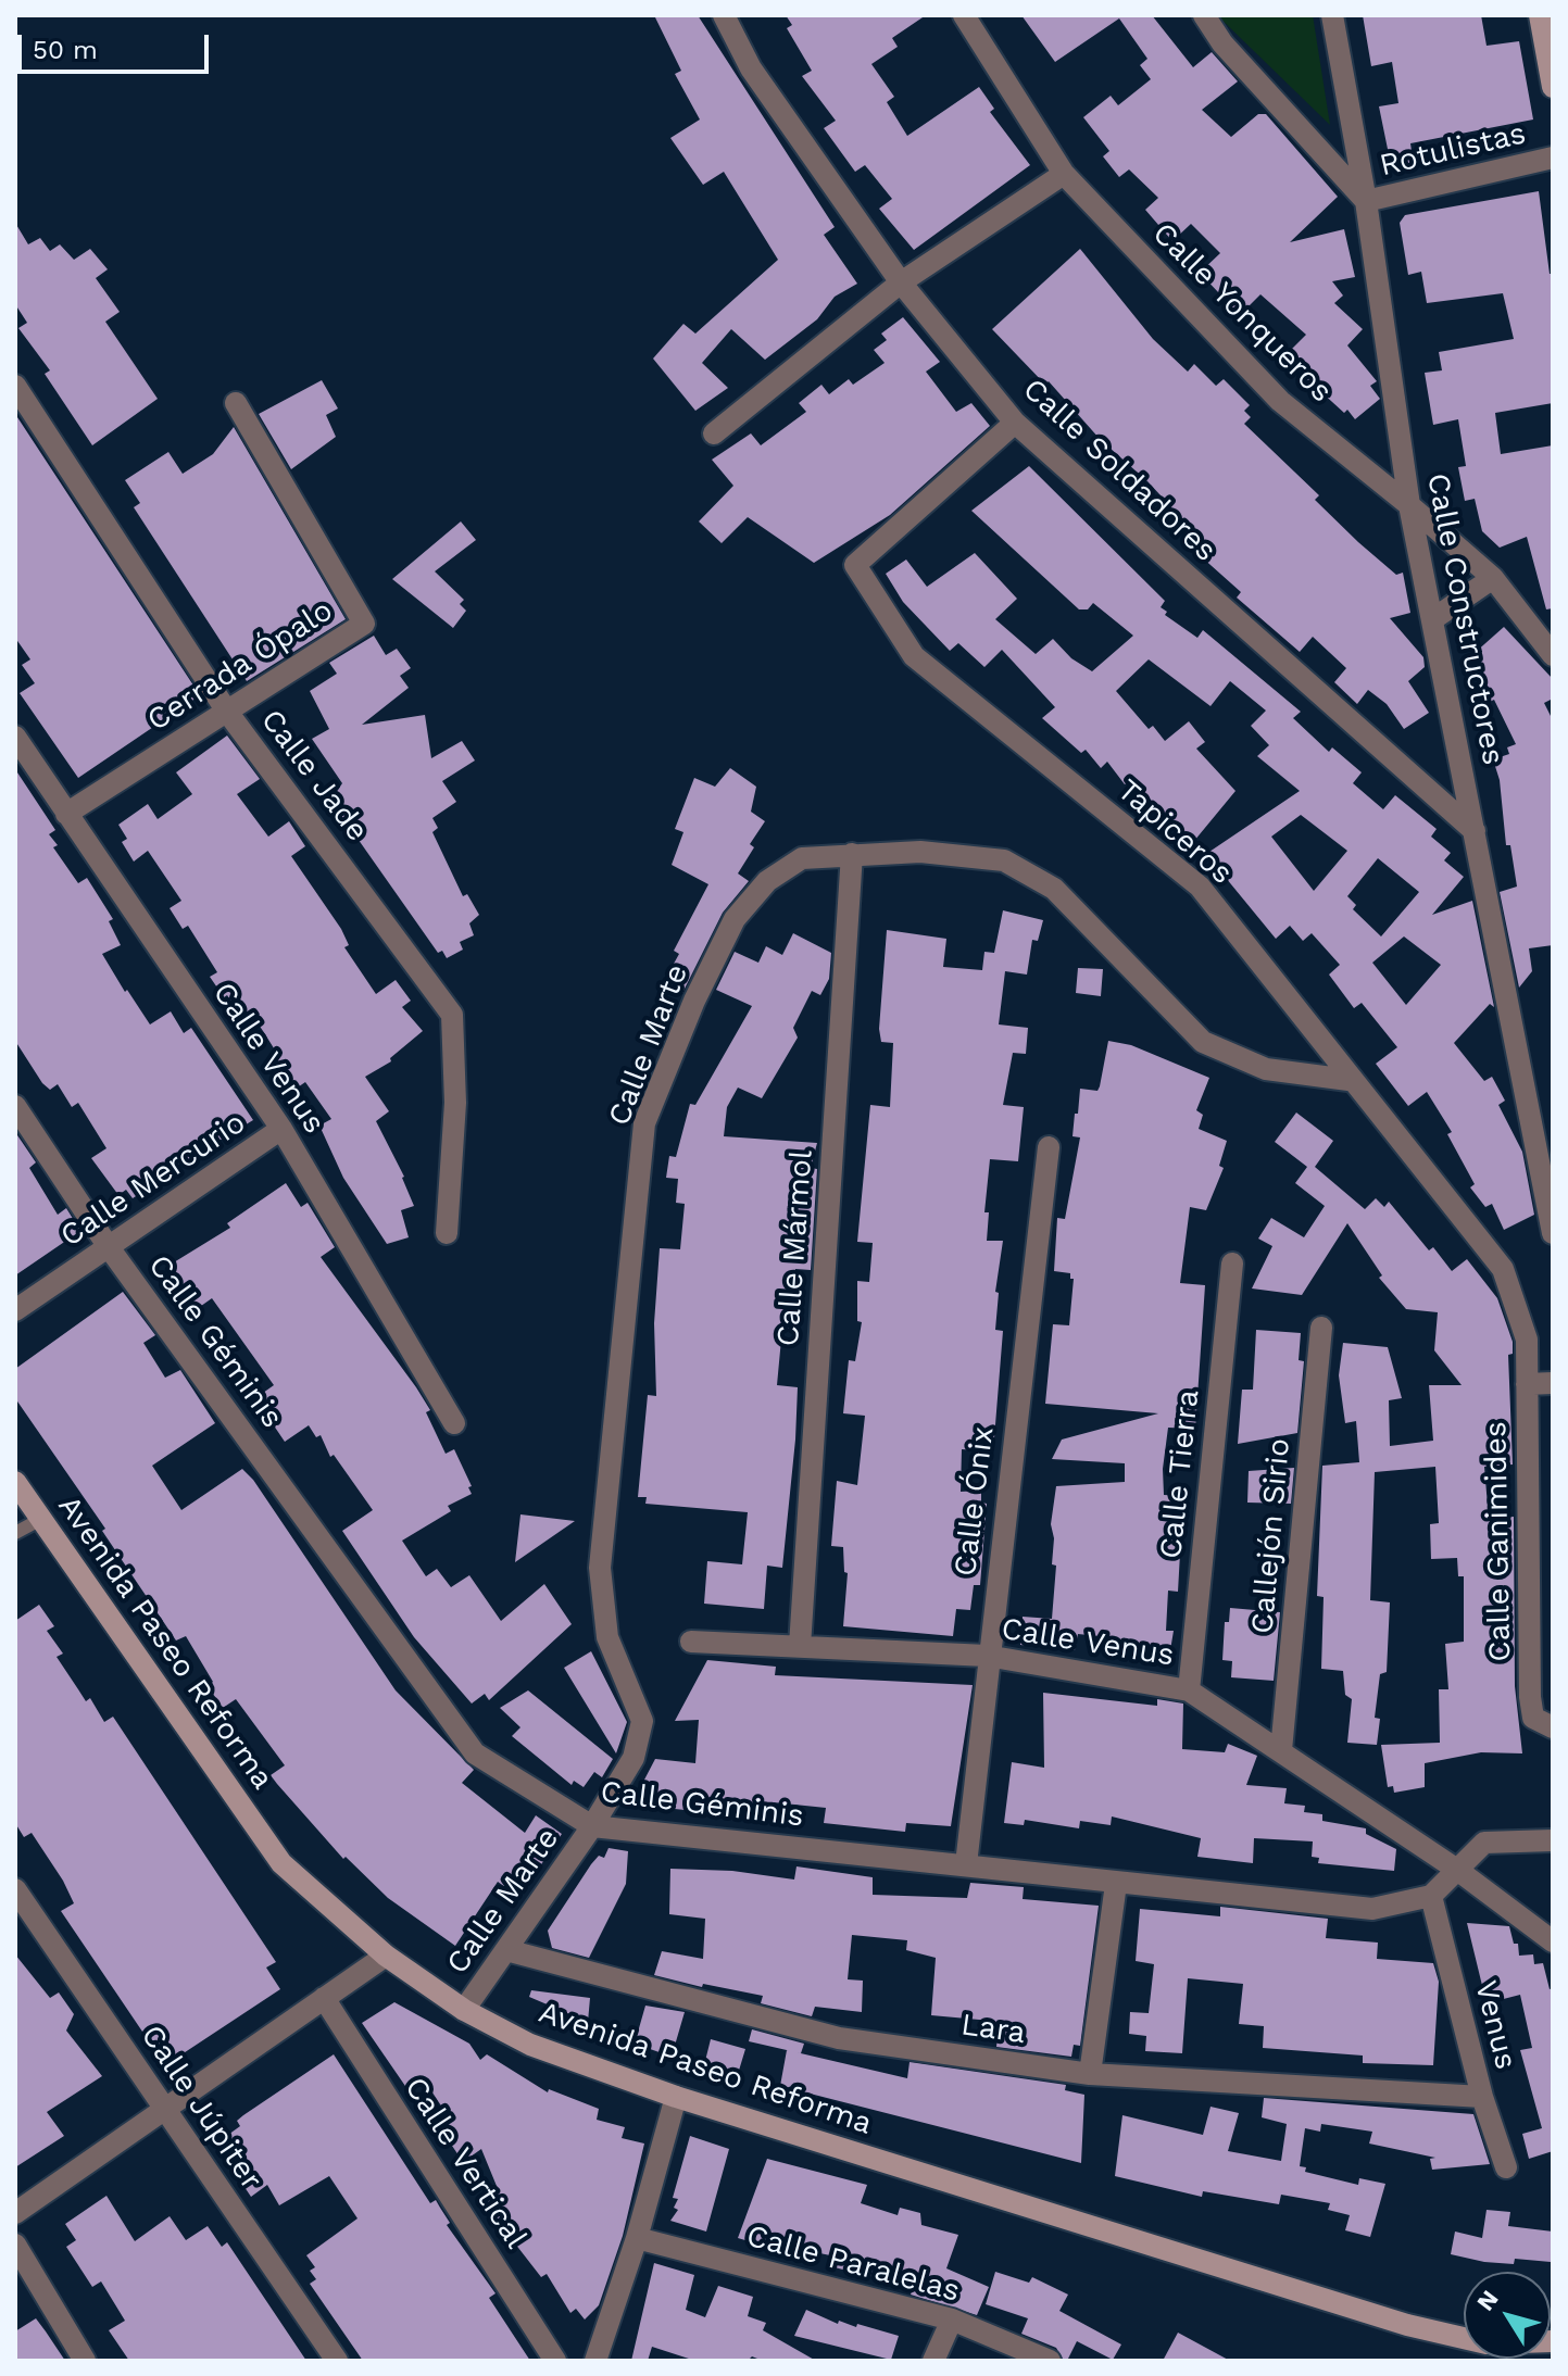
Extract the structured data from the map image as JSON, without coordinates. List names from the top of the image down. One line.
{"streets":{"main road":["Avenida Paseo Reforma"],"street":["Rotulistas","Calle Yonqueros","Calle Soldadores","Calle Constructores","Cerrada Ópalo","Calle Jade","Tapiceros","Calle Marte","Calle Venus","Calle Mercurio","Calle Mármol","Calle Géminis","Calle Tierra","Calle Ónix","Callejón Sirio","Calle Ganimides","Venus","Lara","Calle Júpiter","Calle Vertical","Calle Paralelas"]},"crossings":[["Rotulistas","Calle Constructores"],["Calle Yonqueros","Calle Constructores"],["Calle Soldadores","Calle Constructores"],["Calle Soldadores","Tapiceros"],["Cerrada Ópalo","Calle Jade"],["Cerrada Ópalo","Calle Venus"],["Tapiceros","Calle Marte"],["Tapiceros","Calle Ganimides"],["Calle Marte","Calle Mármol"],["Calle Marte","Calle Géminis"],["Calle Marte","Avenida Paseo Reforma"],["Calle Marte","Lara"],["Calle Venus","Calle Mercurio"],["Calle Venus","Calle Mármol"],["Calle Venus","Calle Tierra"],["Calle Venus","Calle Ónix"],["Calle Venus","Callejón Sirio"],["Calle Mercurio","Calle Géminis"],["Calle Géminis","Calle Ónix"],["Calle Géminis","Venus"],["Venus","Lara"]],"scale_bar":"50 m","north":"top left"}
